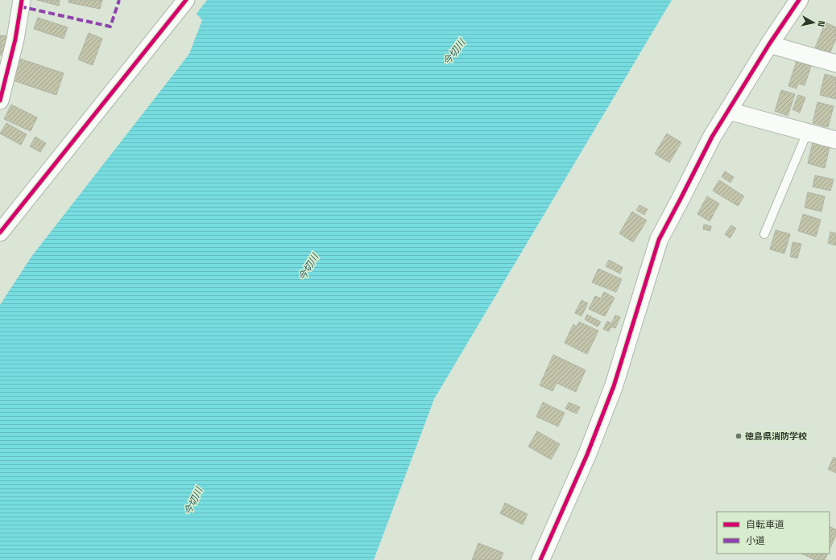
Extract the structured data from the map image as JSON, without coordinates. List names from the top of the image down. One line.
{"water":["今切川"],"places":["徳島県消防学校"],"legend":["自転車道","小道"],"north":"right"}
